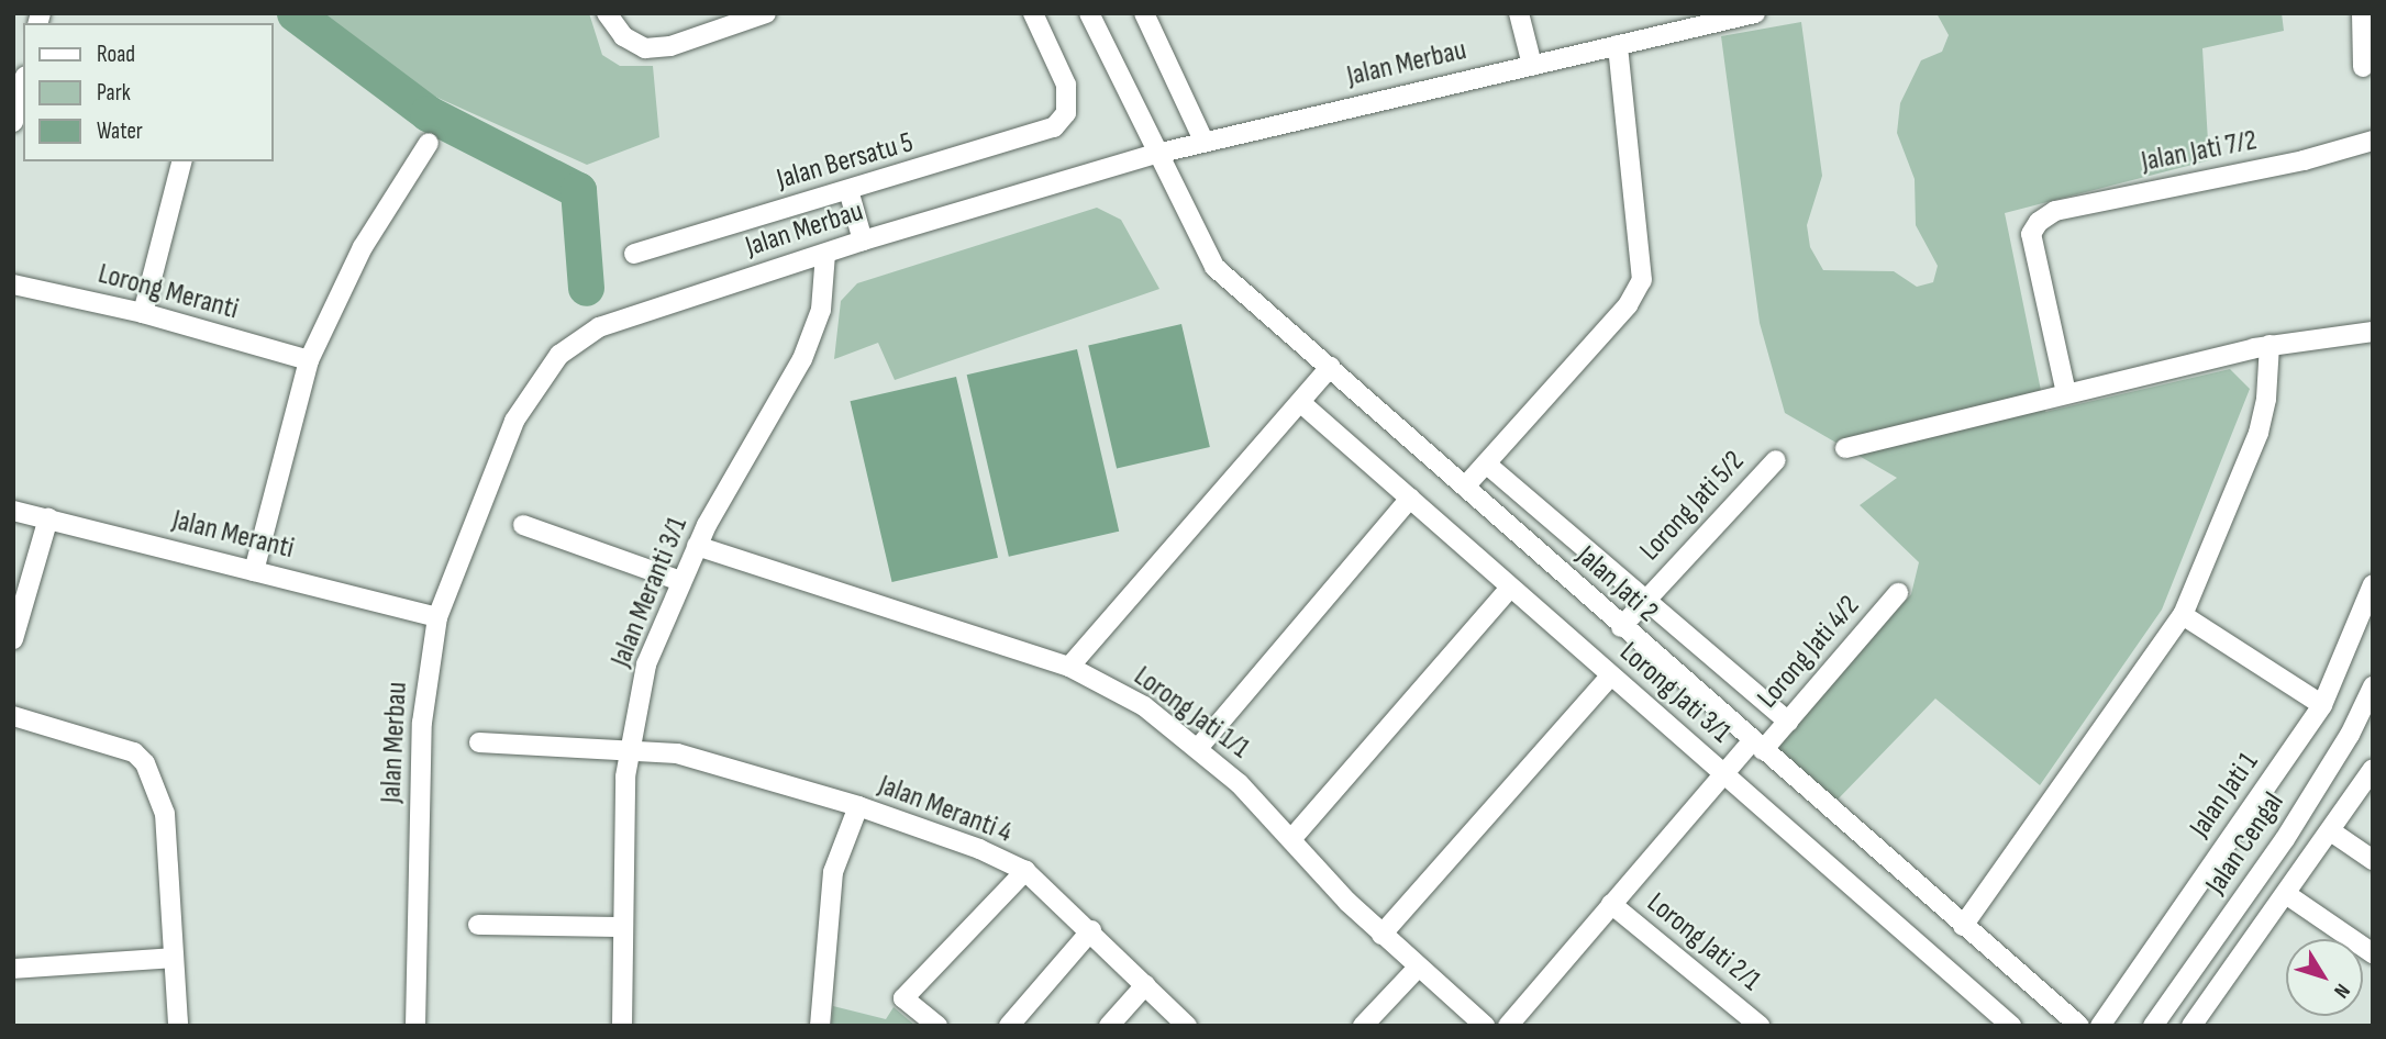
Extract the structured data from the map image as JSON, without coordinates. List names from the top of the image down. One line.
{"streets":{"street":["Jalan Merbau","Jalan Jati 7/2","Jalan Bersatu 5","Lorong Meranti","Lorong Jati 5/2","Jalan Meranti","Jalan Jati 2","Jalan Meranti 3/1","Lorong Jati 4/2","Lorong Jati 3/1","Lorong Jati 1/1","Jalan Jati 1","Jalan Meranti 4","Jalan Cengal","Lorong Jati 2/1"]},"crossings":[["Jalan Merbau","Jalan Meranti"],["Jalan Merbau","Jalan Jati 2"],["Jalan Merbau","Jalan Meranti 3/1"],["Lorong Jati 5/2","Jalan Jati 2"],["Jalan Jati 2","Lorong Jati 4/2"],["Jalan Meranti 3/1","Lorong Jati 1/1"],["Jalan Meranti 3/1","Jalan Meranti 4"],["Lorong Jati 4/2","Lorong Jati 3/1"],["Lorong Jati 4/2","Lorong Jati 2/1"]],"legend":["Road","Park","Water"],"north":"bottom right"}
